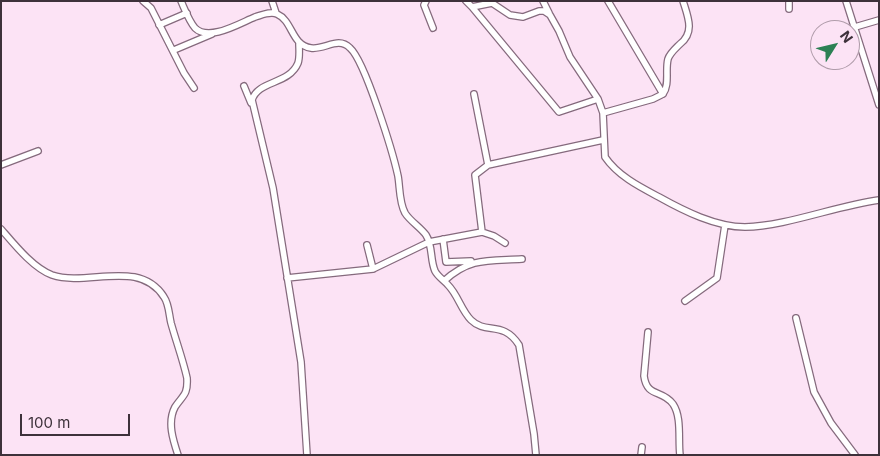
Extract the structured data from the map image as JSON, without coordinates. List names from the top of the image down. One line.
{"scale_bar":"100 m","north":"top right"}
